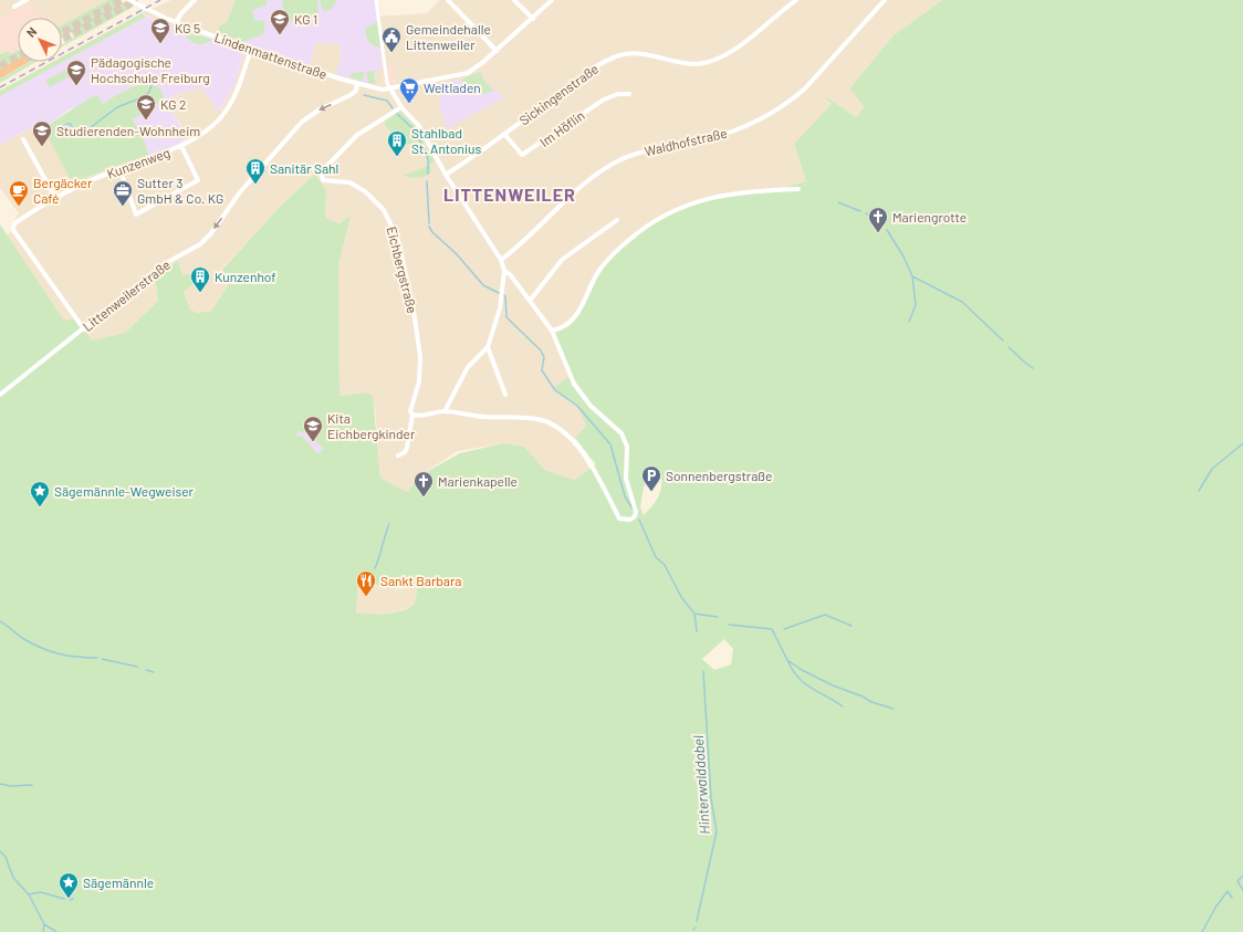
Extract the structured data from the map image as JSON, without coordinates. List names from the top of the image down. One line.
{"streets":{"street":["Lindenmattenstraße","Sickingenstraße","Im Höflin","Waldhofstraße","Kunzenweg","Eichbergstraße","Littenweilerstraße"]},"crossings":[["Lindenmattenstraße","Kunzenweg"],["Lindenmattenstraße","Littenweilerstraße"],["Sickingenstraße","Im Höflin"],["Kunzenweg","Littenweilerstraße"]],"one_way":["Littenweilerstraße"],"districts":["LITTENWEILER"],"water":["Hinterwalddobel"],"places":{"school or university":["KG 1","KG 5","Pädagogische Hochschule Freiburg","KG 2","Studierenden-Wohnheim","Kita Eichbergkinder"],"public building":["Gemeindehalle Littenweiler"],"supermarket":["Weltladen"],"building":["Stahlbad St. Antonius","Sanitär Sahl","Kunzenhof"],"cafe":["Bergäcker Café"],"office":["Sutter 3 GmbH & Co. KG"],"church":["Mariengrotte","Marienkapelle"],"parking":["Sonnenbergstraße"],"place":["Sägemännle-Wegweiser","Sägemännle"],"restaurant":["Sankt Barbara"]},"north":"top left"}
